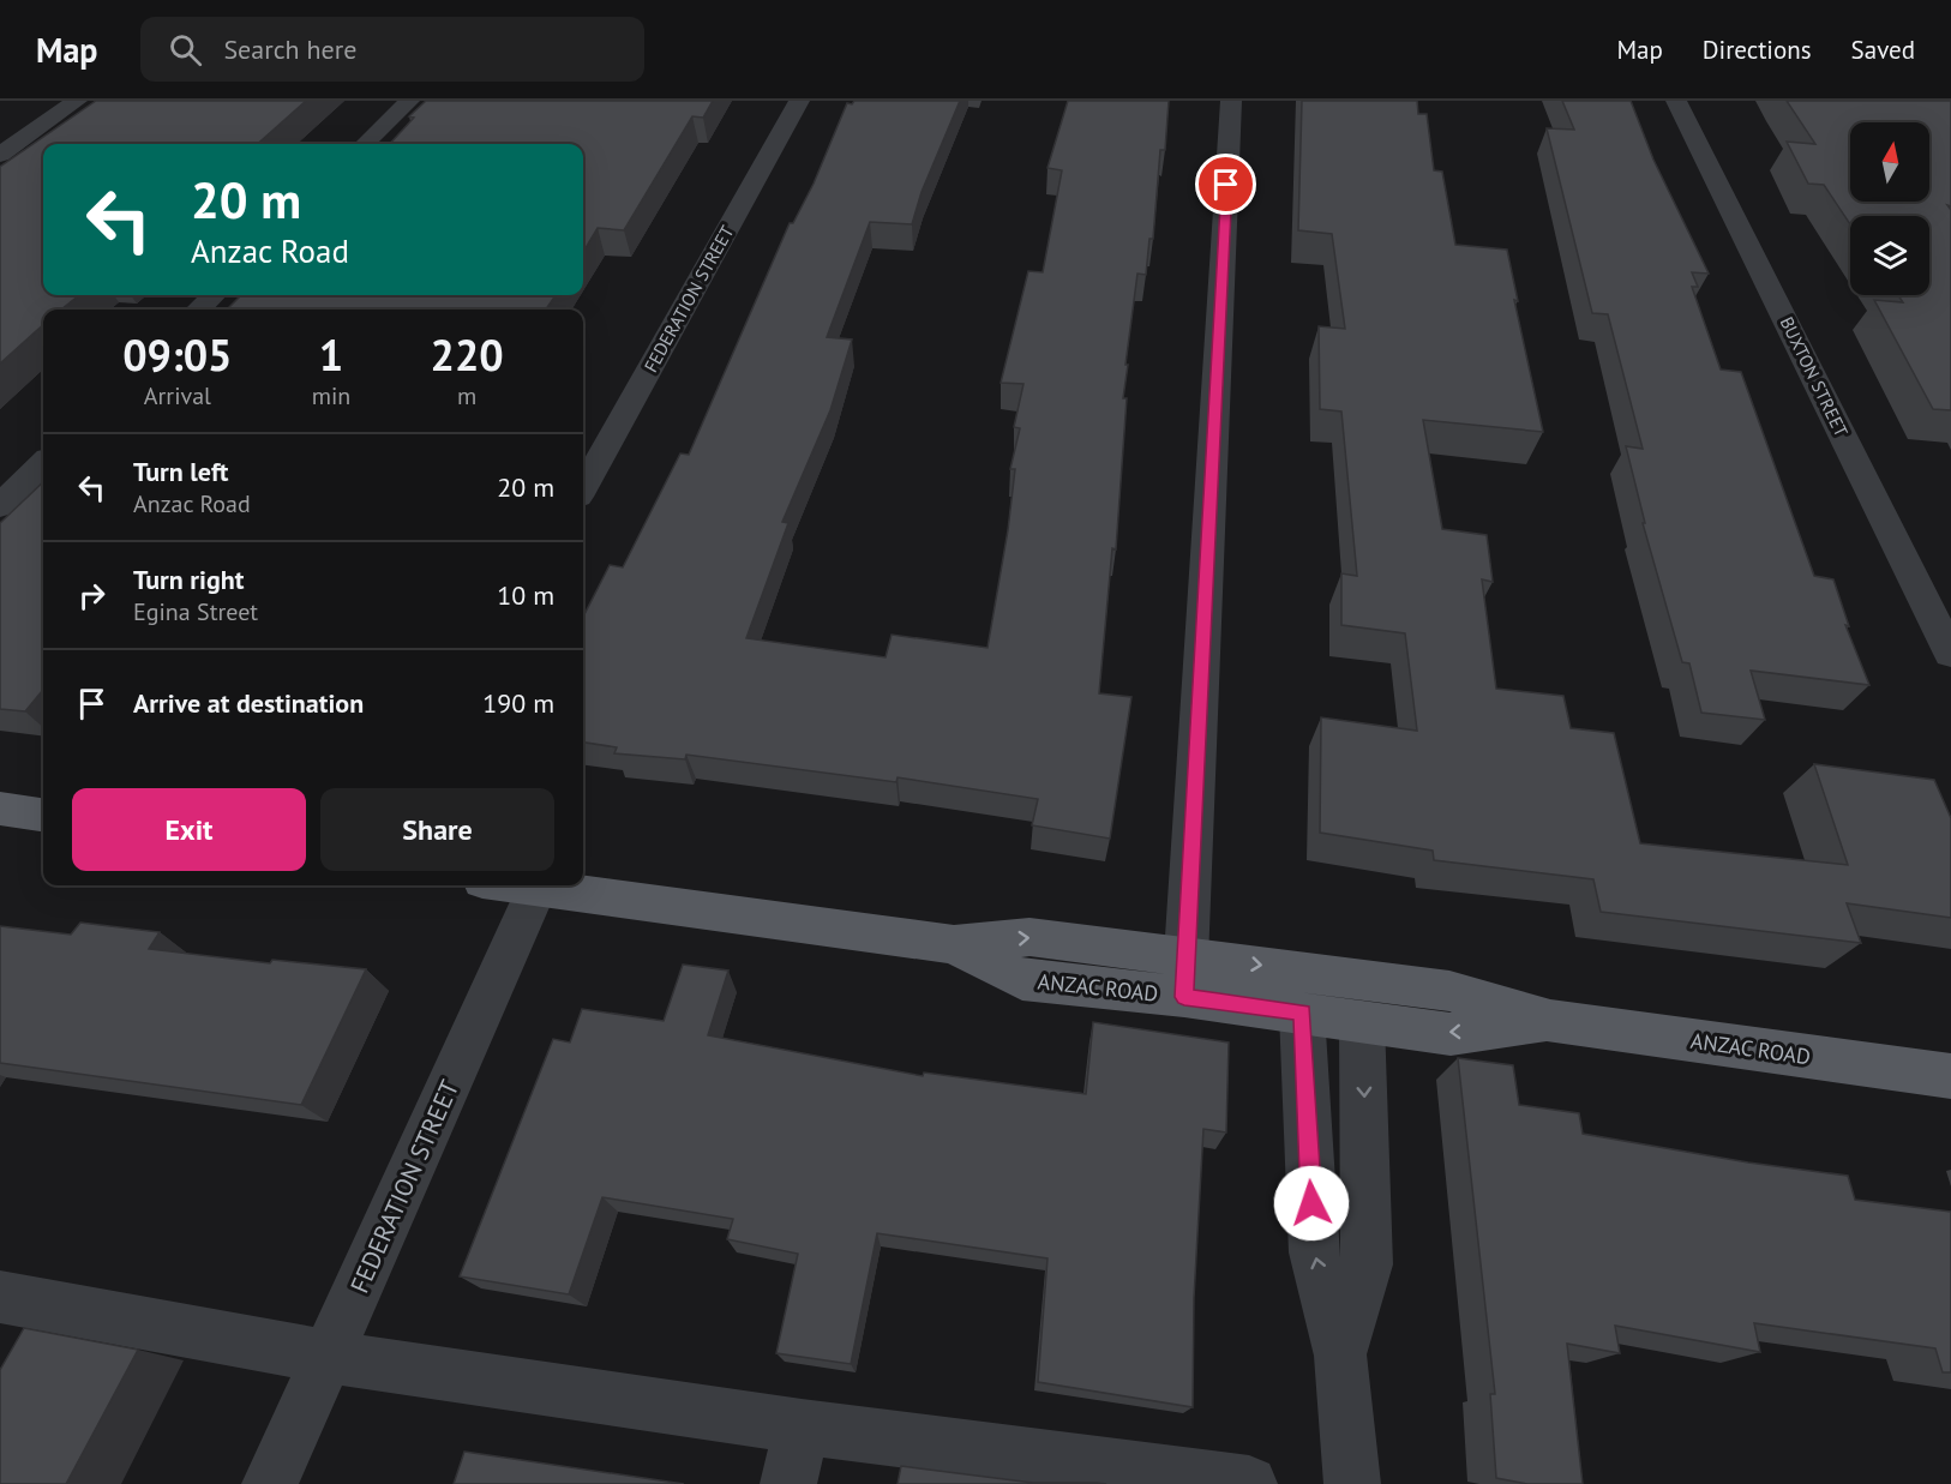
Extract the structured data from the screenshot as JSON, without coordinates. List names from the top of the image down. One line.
{"streets":{"main road":["ANZAC ROAD"],"street":["FEDERATION STREET","BUXTON STREET"]},"crossings":[["FEDERATION STREET","ANZAC ROAD"]],"north":"top","page":{"header":"Map","search":"Search here","nav":["Map","Directions","Saved"],"turn":["20 m","Anzac Road"],"eta":["09:05","Arrival","1","min","220","m"],"list":[{"name":"Turn left","note":"Anzac Road","value":"20 m"},{"name":"Turn right","note":"Egina Street","value":"10 m"},{"name":"Arrive at destination","value":"190 m"}],"buttons":["Exit","Share"]}}
